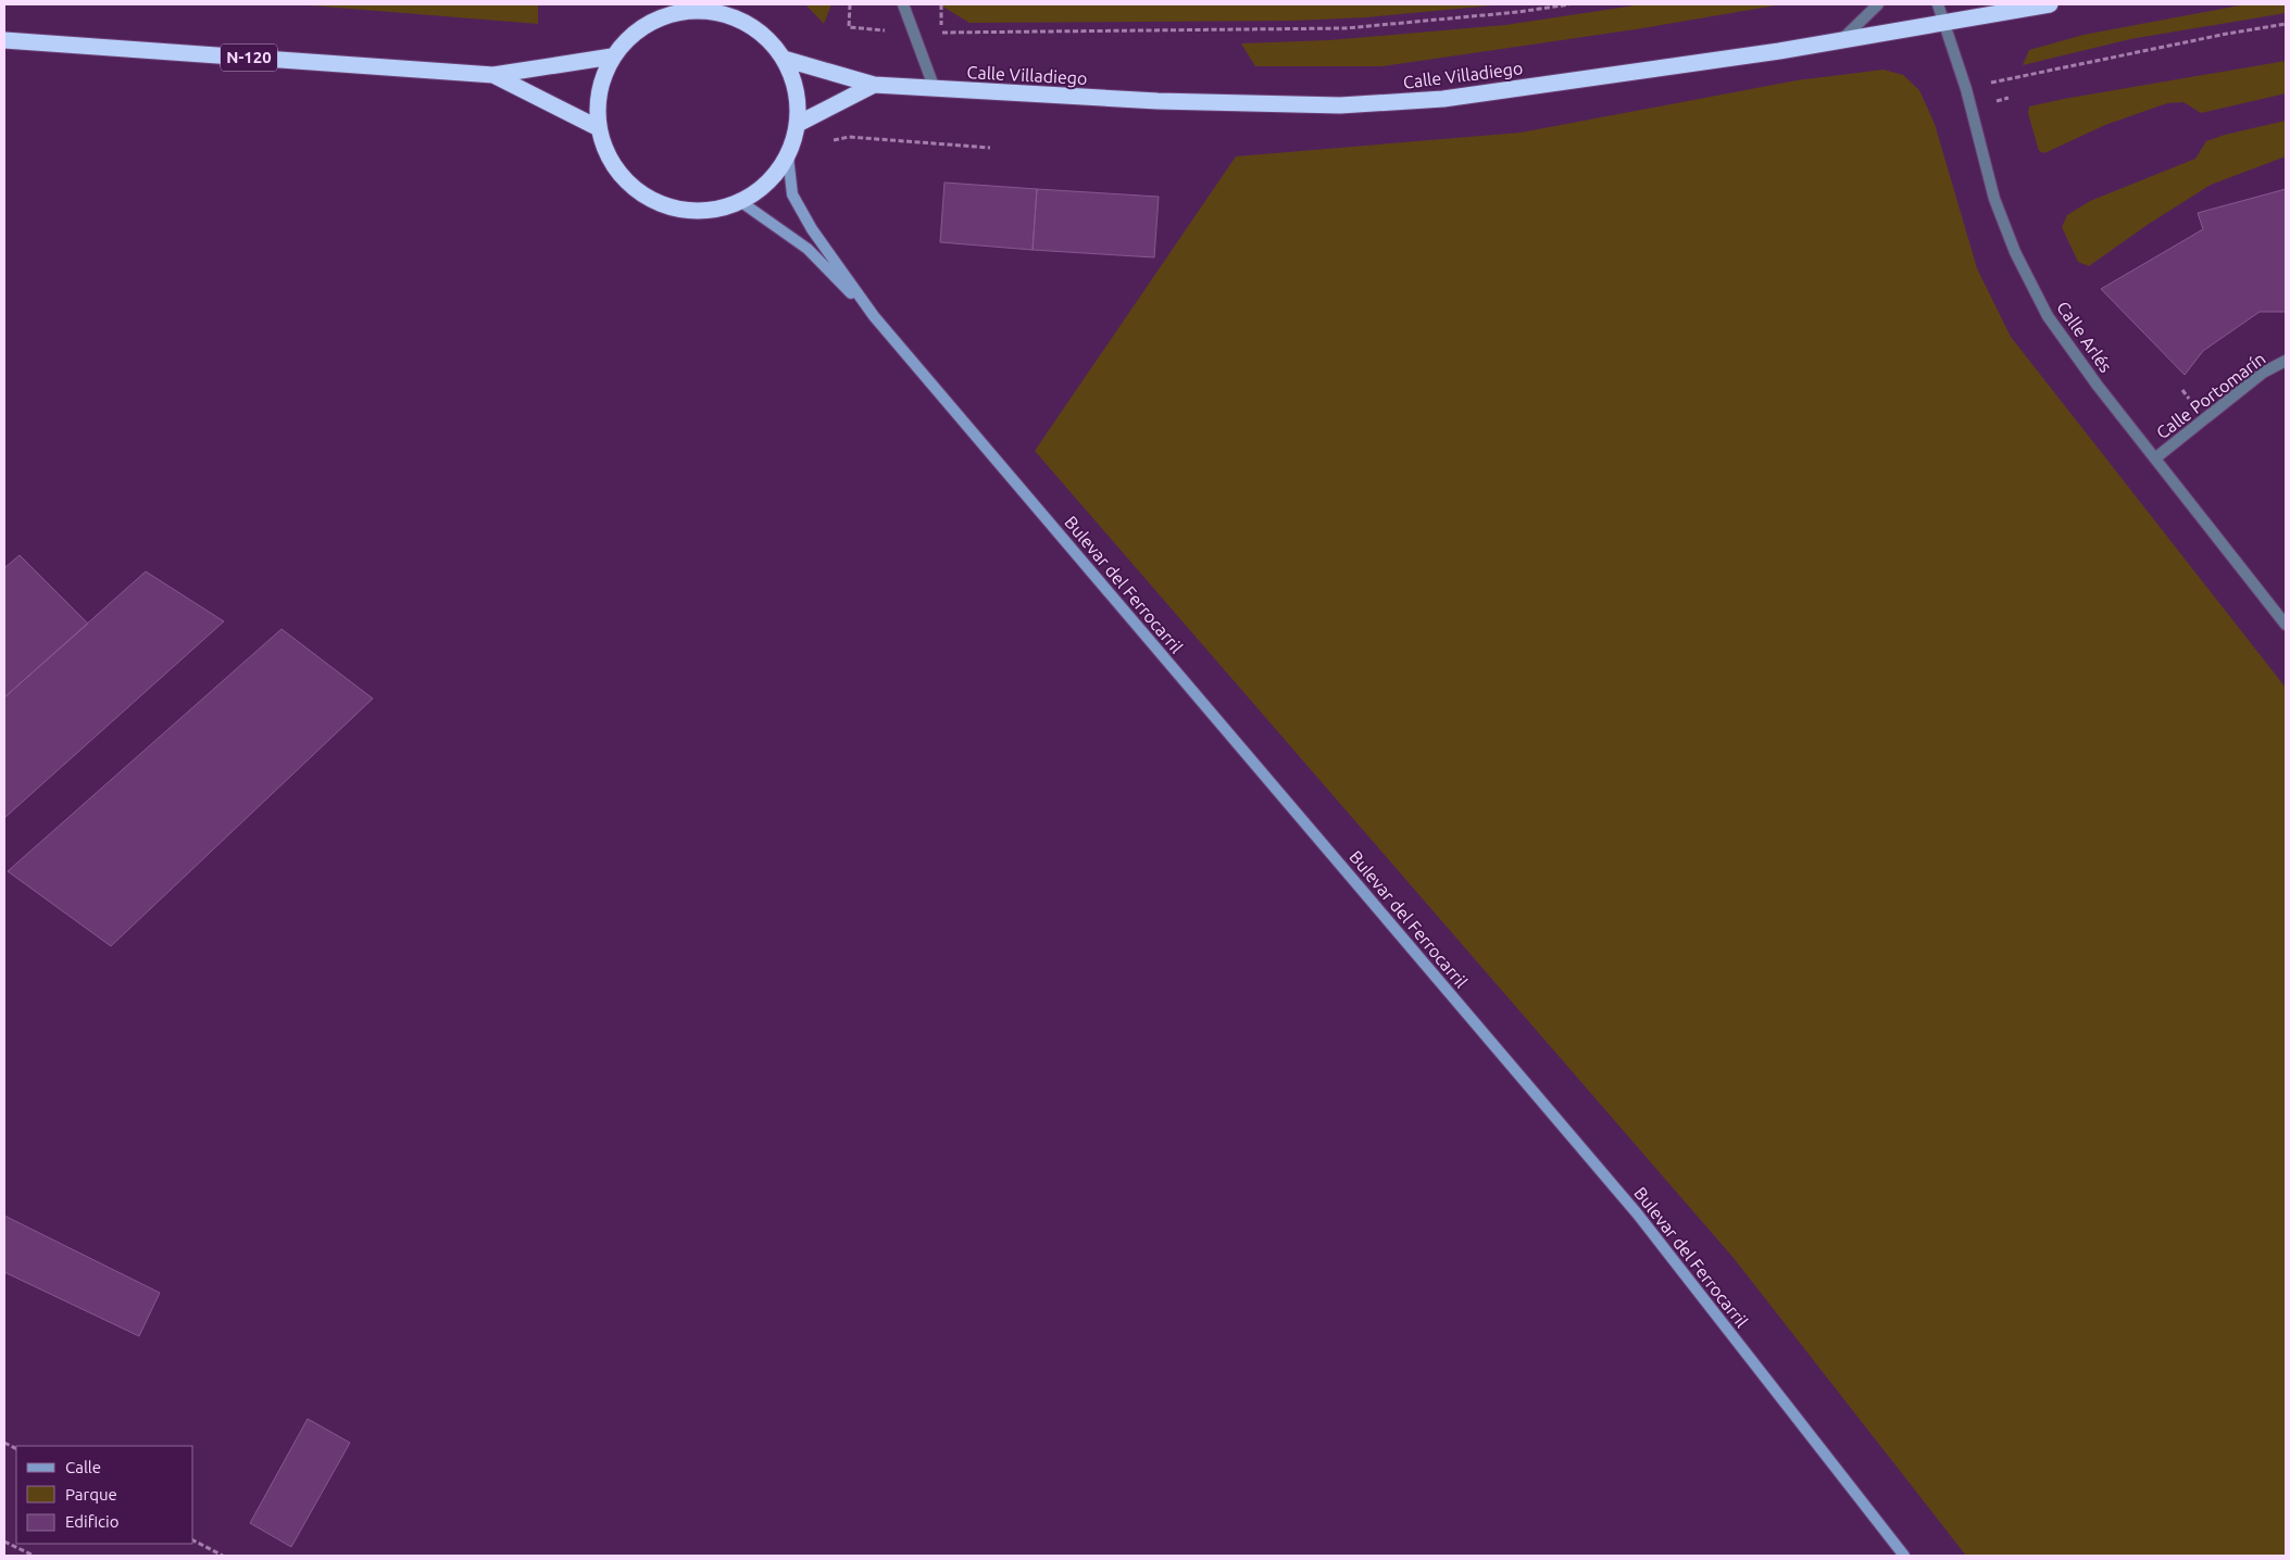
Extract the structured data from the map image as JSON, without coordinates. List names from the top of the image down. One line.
{"streets":{"highway":["N-120","Calle Villadiego"],"main road":["Bulevar del Ferrocarril"],"street":["Calle Arlés","Calle Portomarín"]},"crossings":[["Calle Villadiego","Calle Arlés"],["Calle Arlés","Calle Portomarín"]],"legend":["Calle","Parque","Edificio"]}
